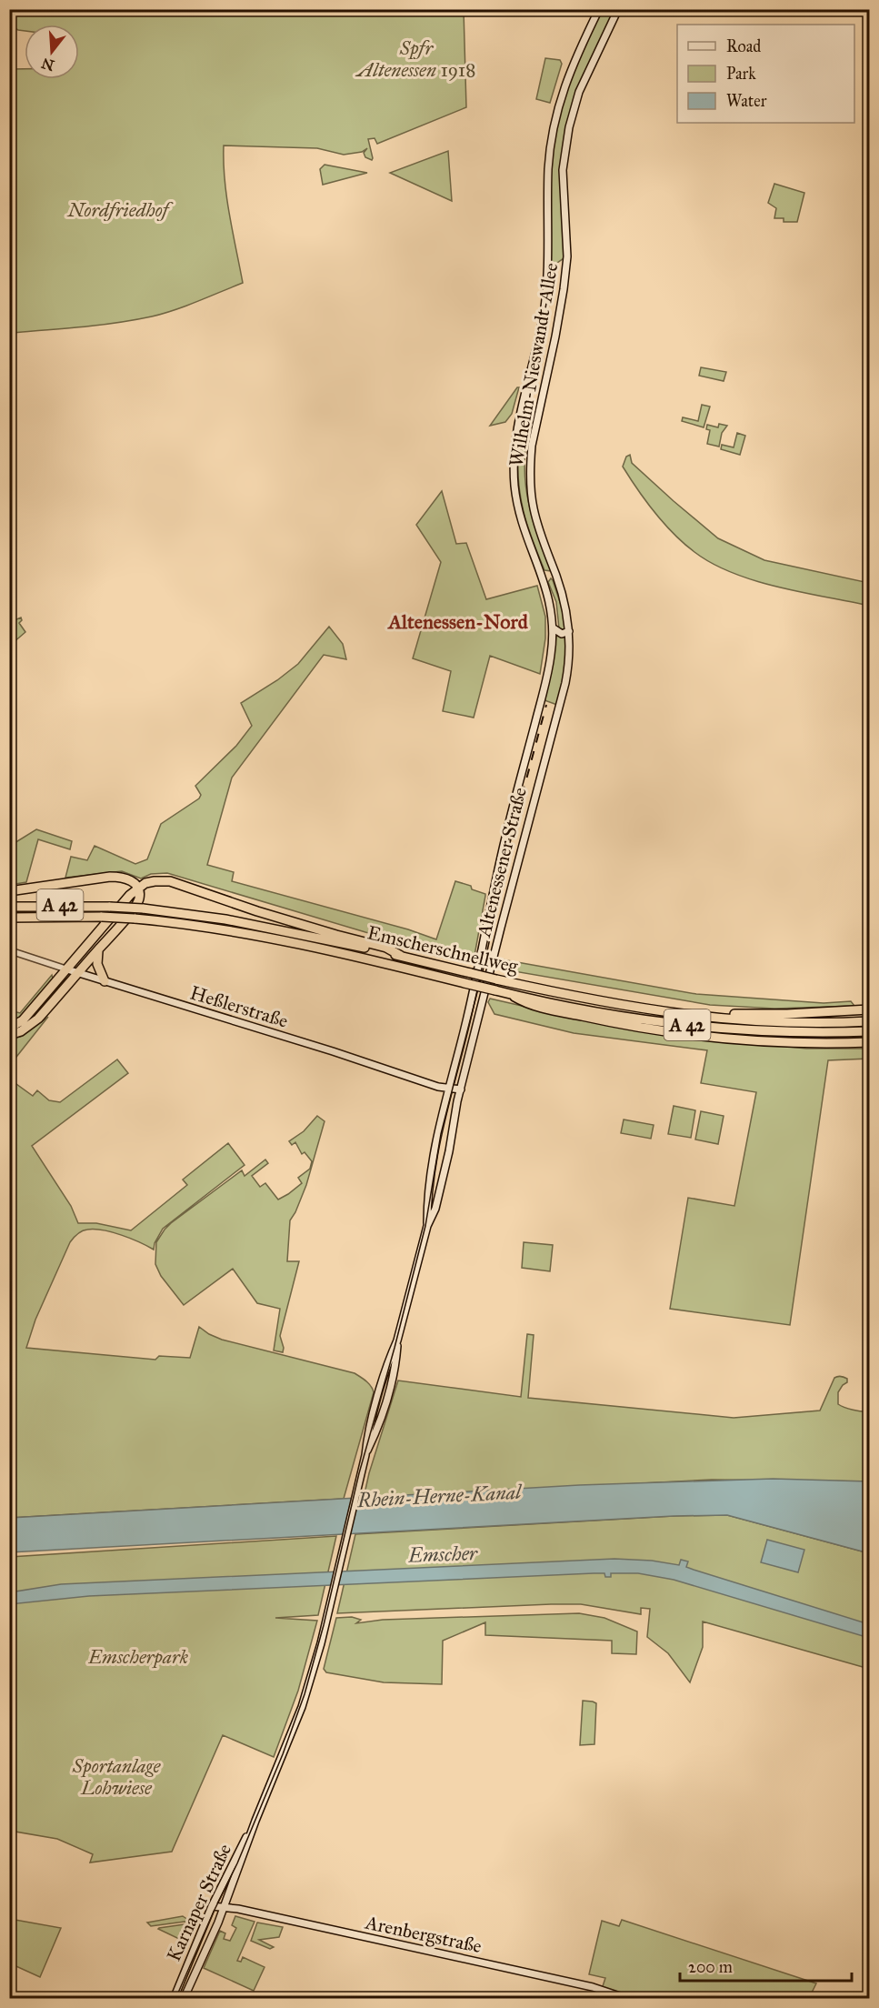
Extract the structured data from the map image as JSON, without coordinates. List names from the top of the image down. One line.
{"streets":{"highway":["A 42","Emscherschnellweg"],"main road":["Wilhelm-Nieswandt-Allee","Altenessener Straße","Heßlerstraße","Karnaper Straße","Arenbergstraße"]},"crossings":[["Wilhelm-Nieswandt-Allee","Altenessener Straße"],["Altenessener Straße","Heßlerstraße"],["Altenessener Straße","Karnaper Straße"],["Karnaper Straße","Arenbergstraße"]],"districts":["Altenessen-Nord"],"water":["Rhein-Herne-Kanal","Emscher"],"parks":["Spfr Altenessen 1918","Nordfriedhof","Emscherpark","Sportanlage Lohwiese"],"legend":["Road","Park","Water"],"scale_bar":"200 m","north":"bottom"}
